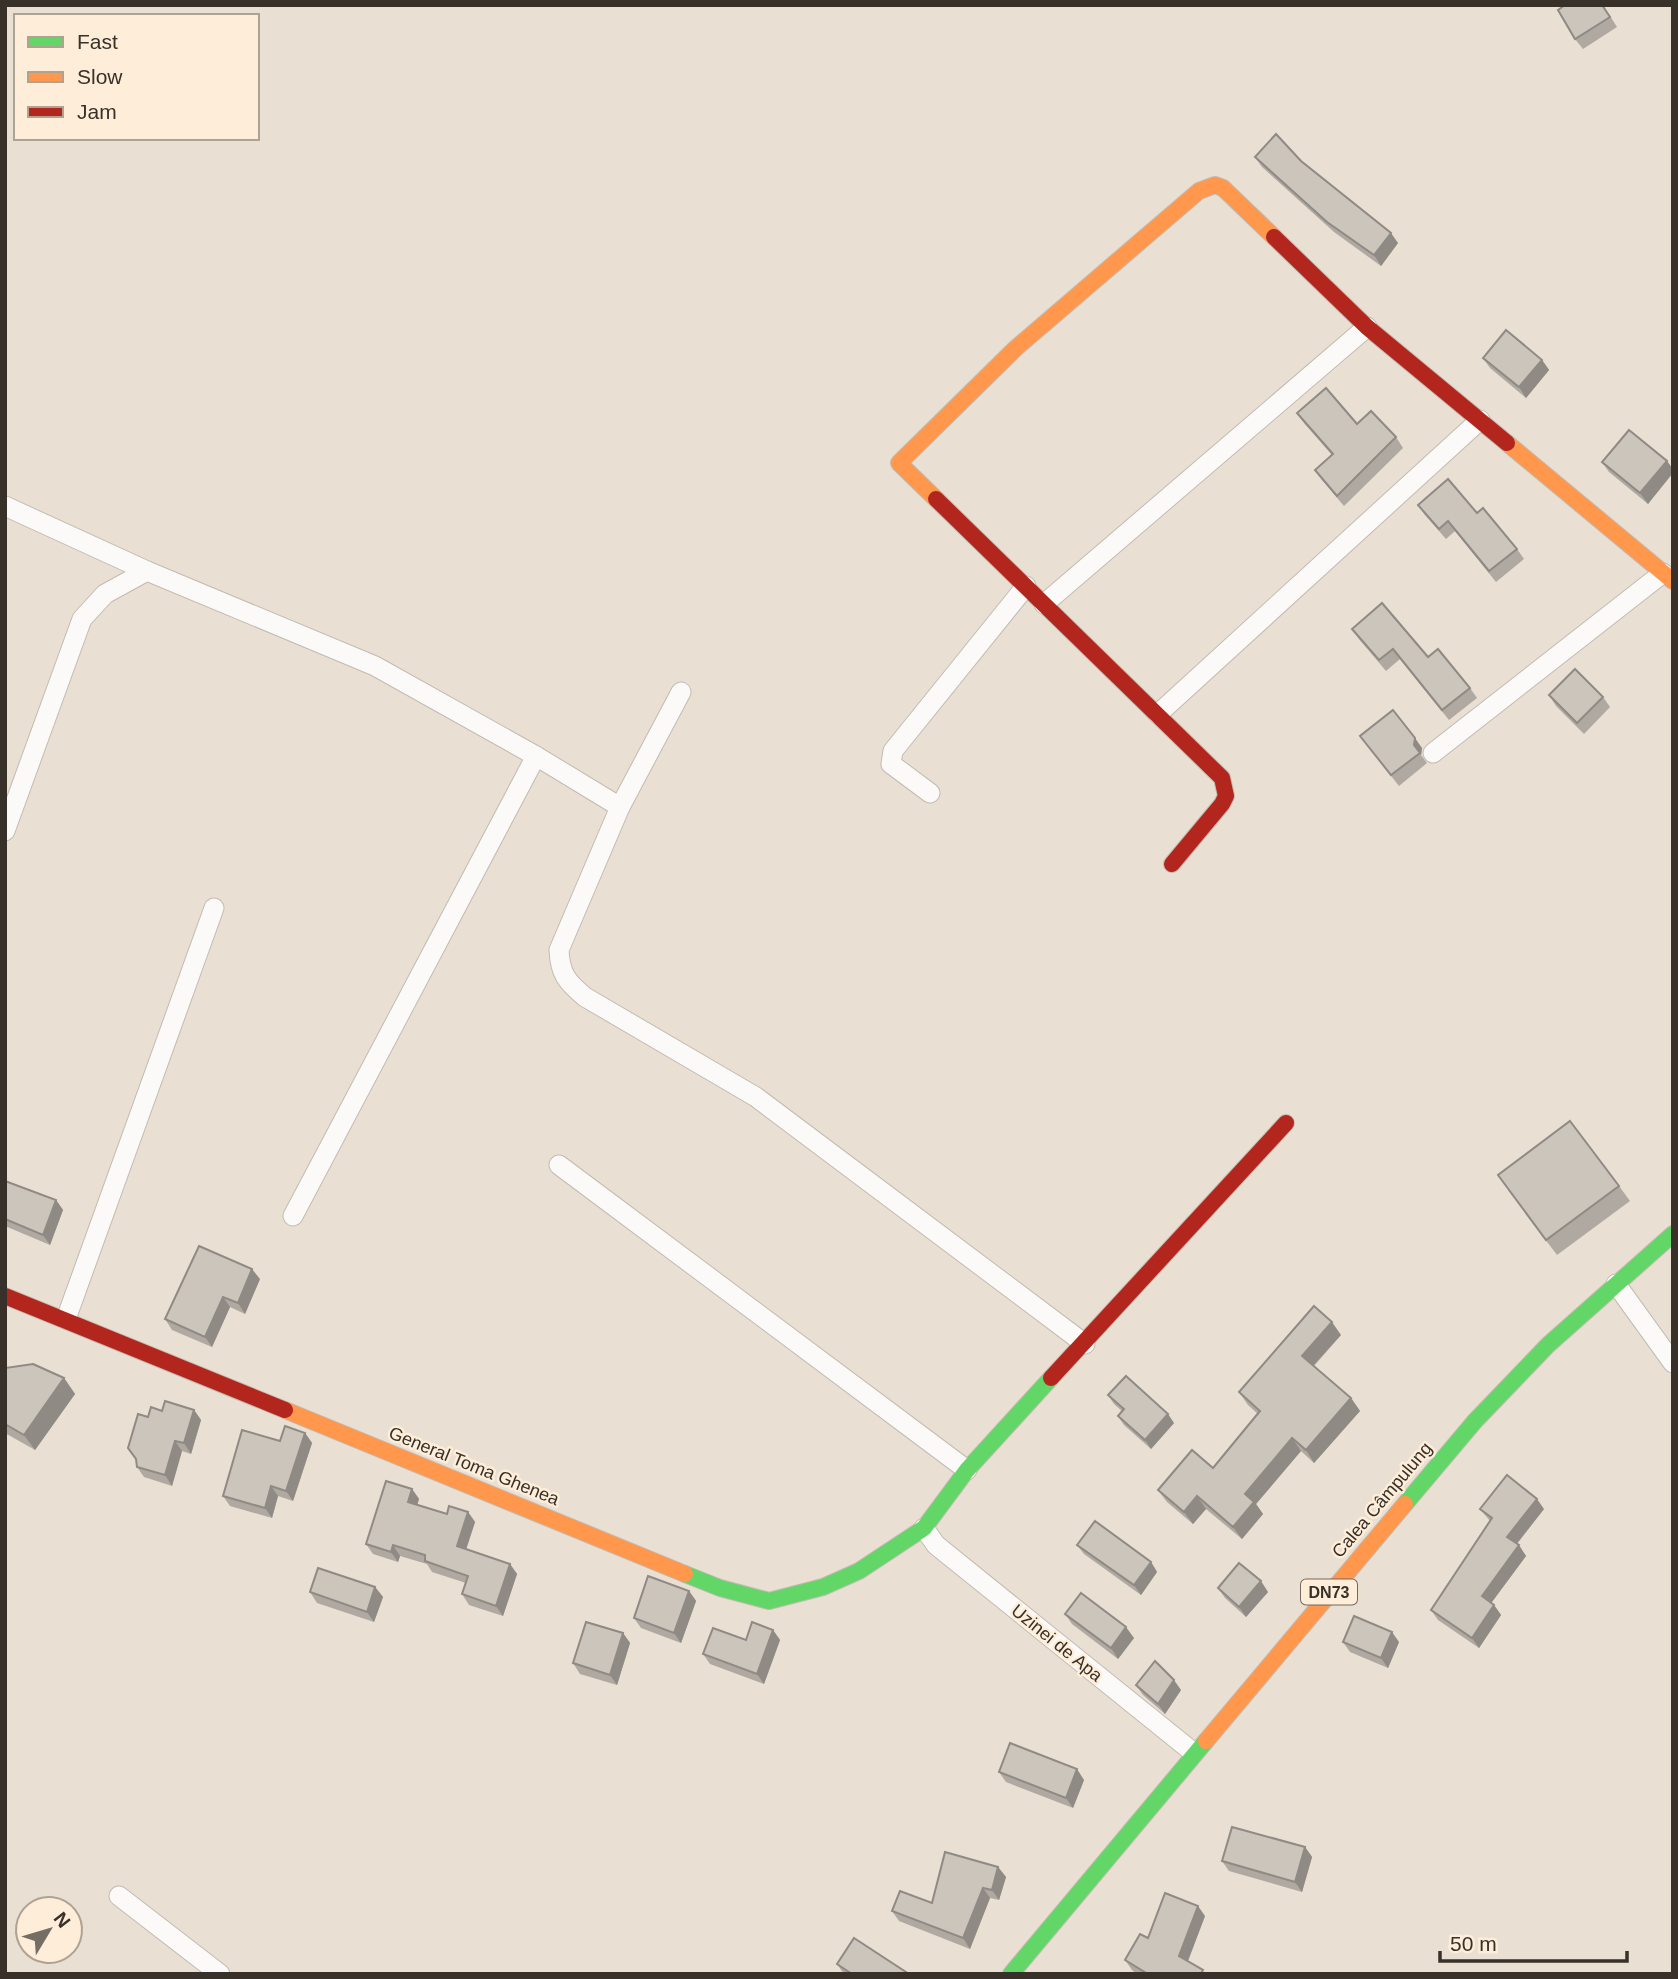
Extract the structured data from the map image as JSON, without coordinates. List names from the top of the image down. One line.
{"streets":{"main road":["General Toma Ghenea","Calea Câmpulung","DN73"],"street":["Uzinei de Apa"]},"crossings":[["General Toma Ghenea","Uzinei de Apa"],["Calea Câmpulung","Uzinei de Apa"]],"legend":["Fast","Slow","Jam"],"scale_bar":"50 m","north":"top right"}
